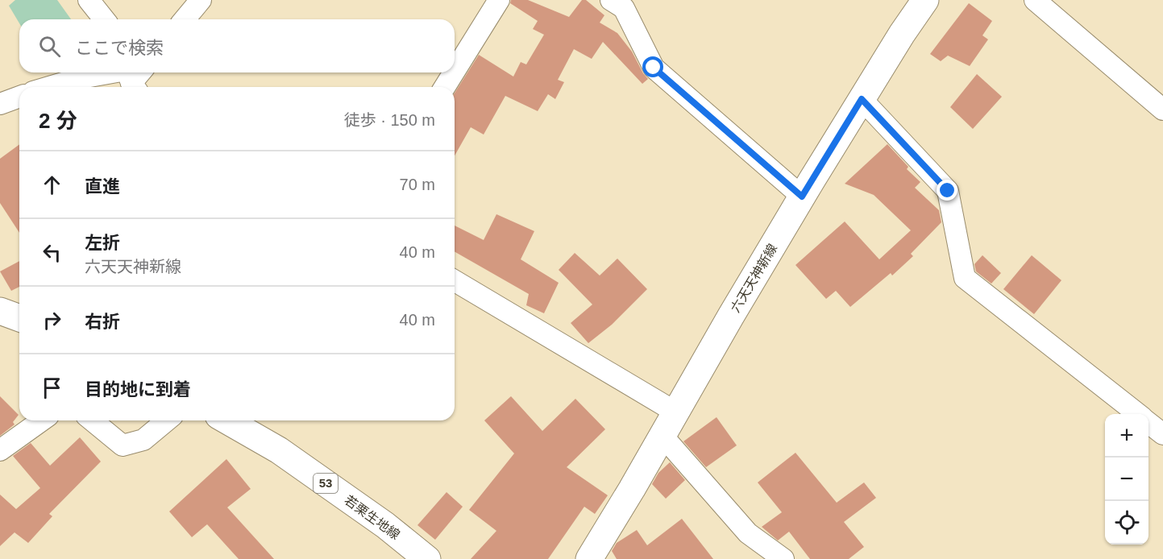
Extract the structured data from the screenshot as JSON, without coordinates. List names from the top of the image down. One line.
{"streets":{"main road":["六天天神新線","53","若栗生地線"]},"page":{"search":"ここで検索","heading":["2 分","徒歩 · 150 m"],"list":[["直進","70 m"],["左折","六天天神新線","40 m"],["右折","40 m"],"目的地に到着"],"map_buttons":["+","−"]}}
